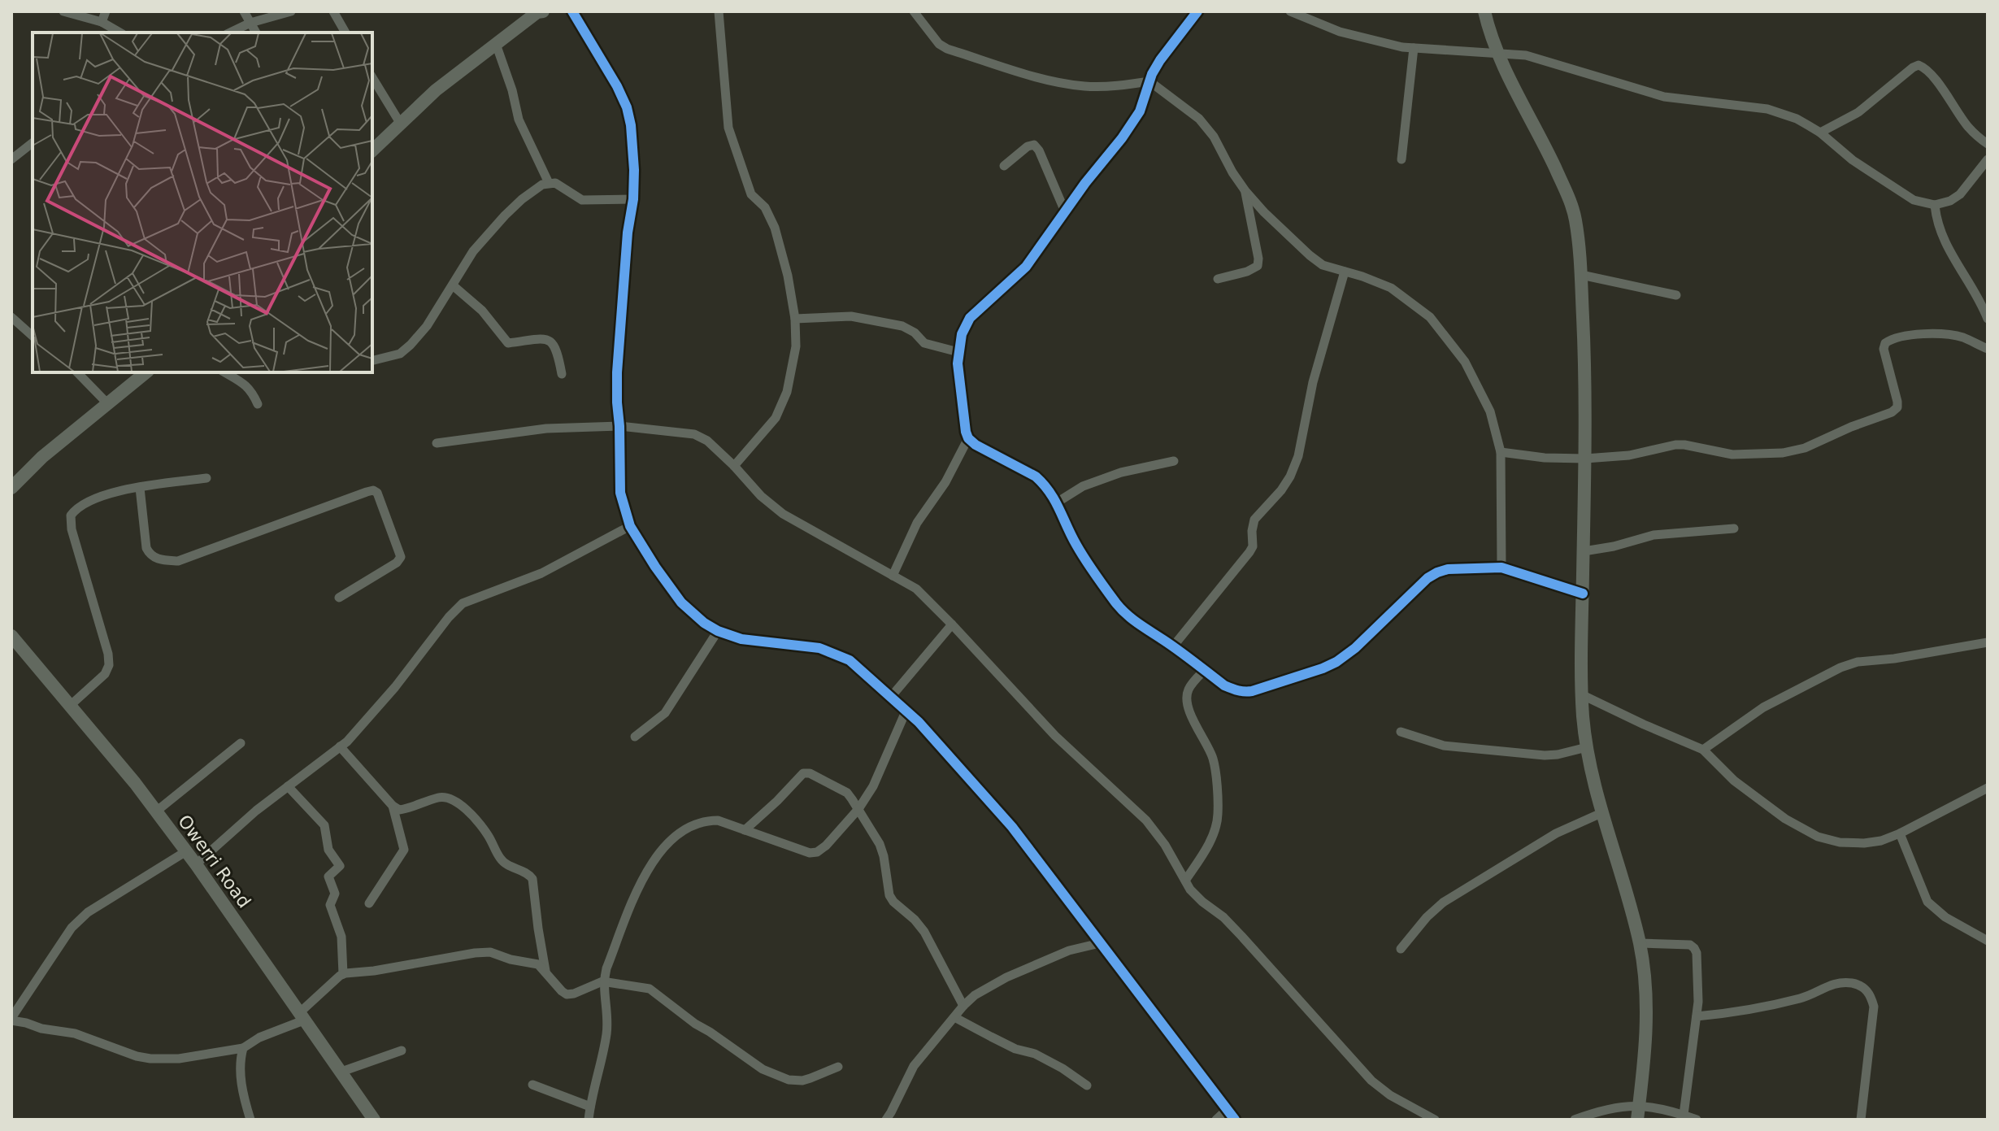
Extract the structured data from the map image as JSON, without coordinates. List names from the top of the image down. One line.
{"streets":{"street":["Owerri Road"]}}
